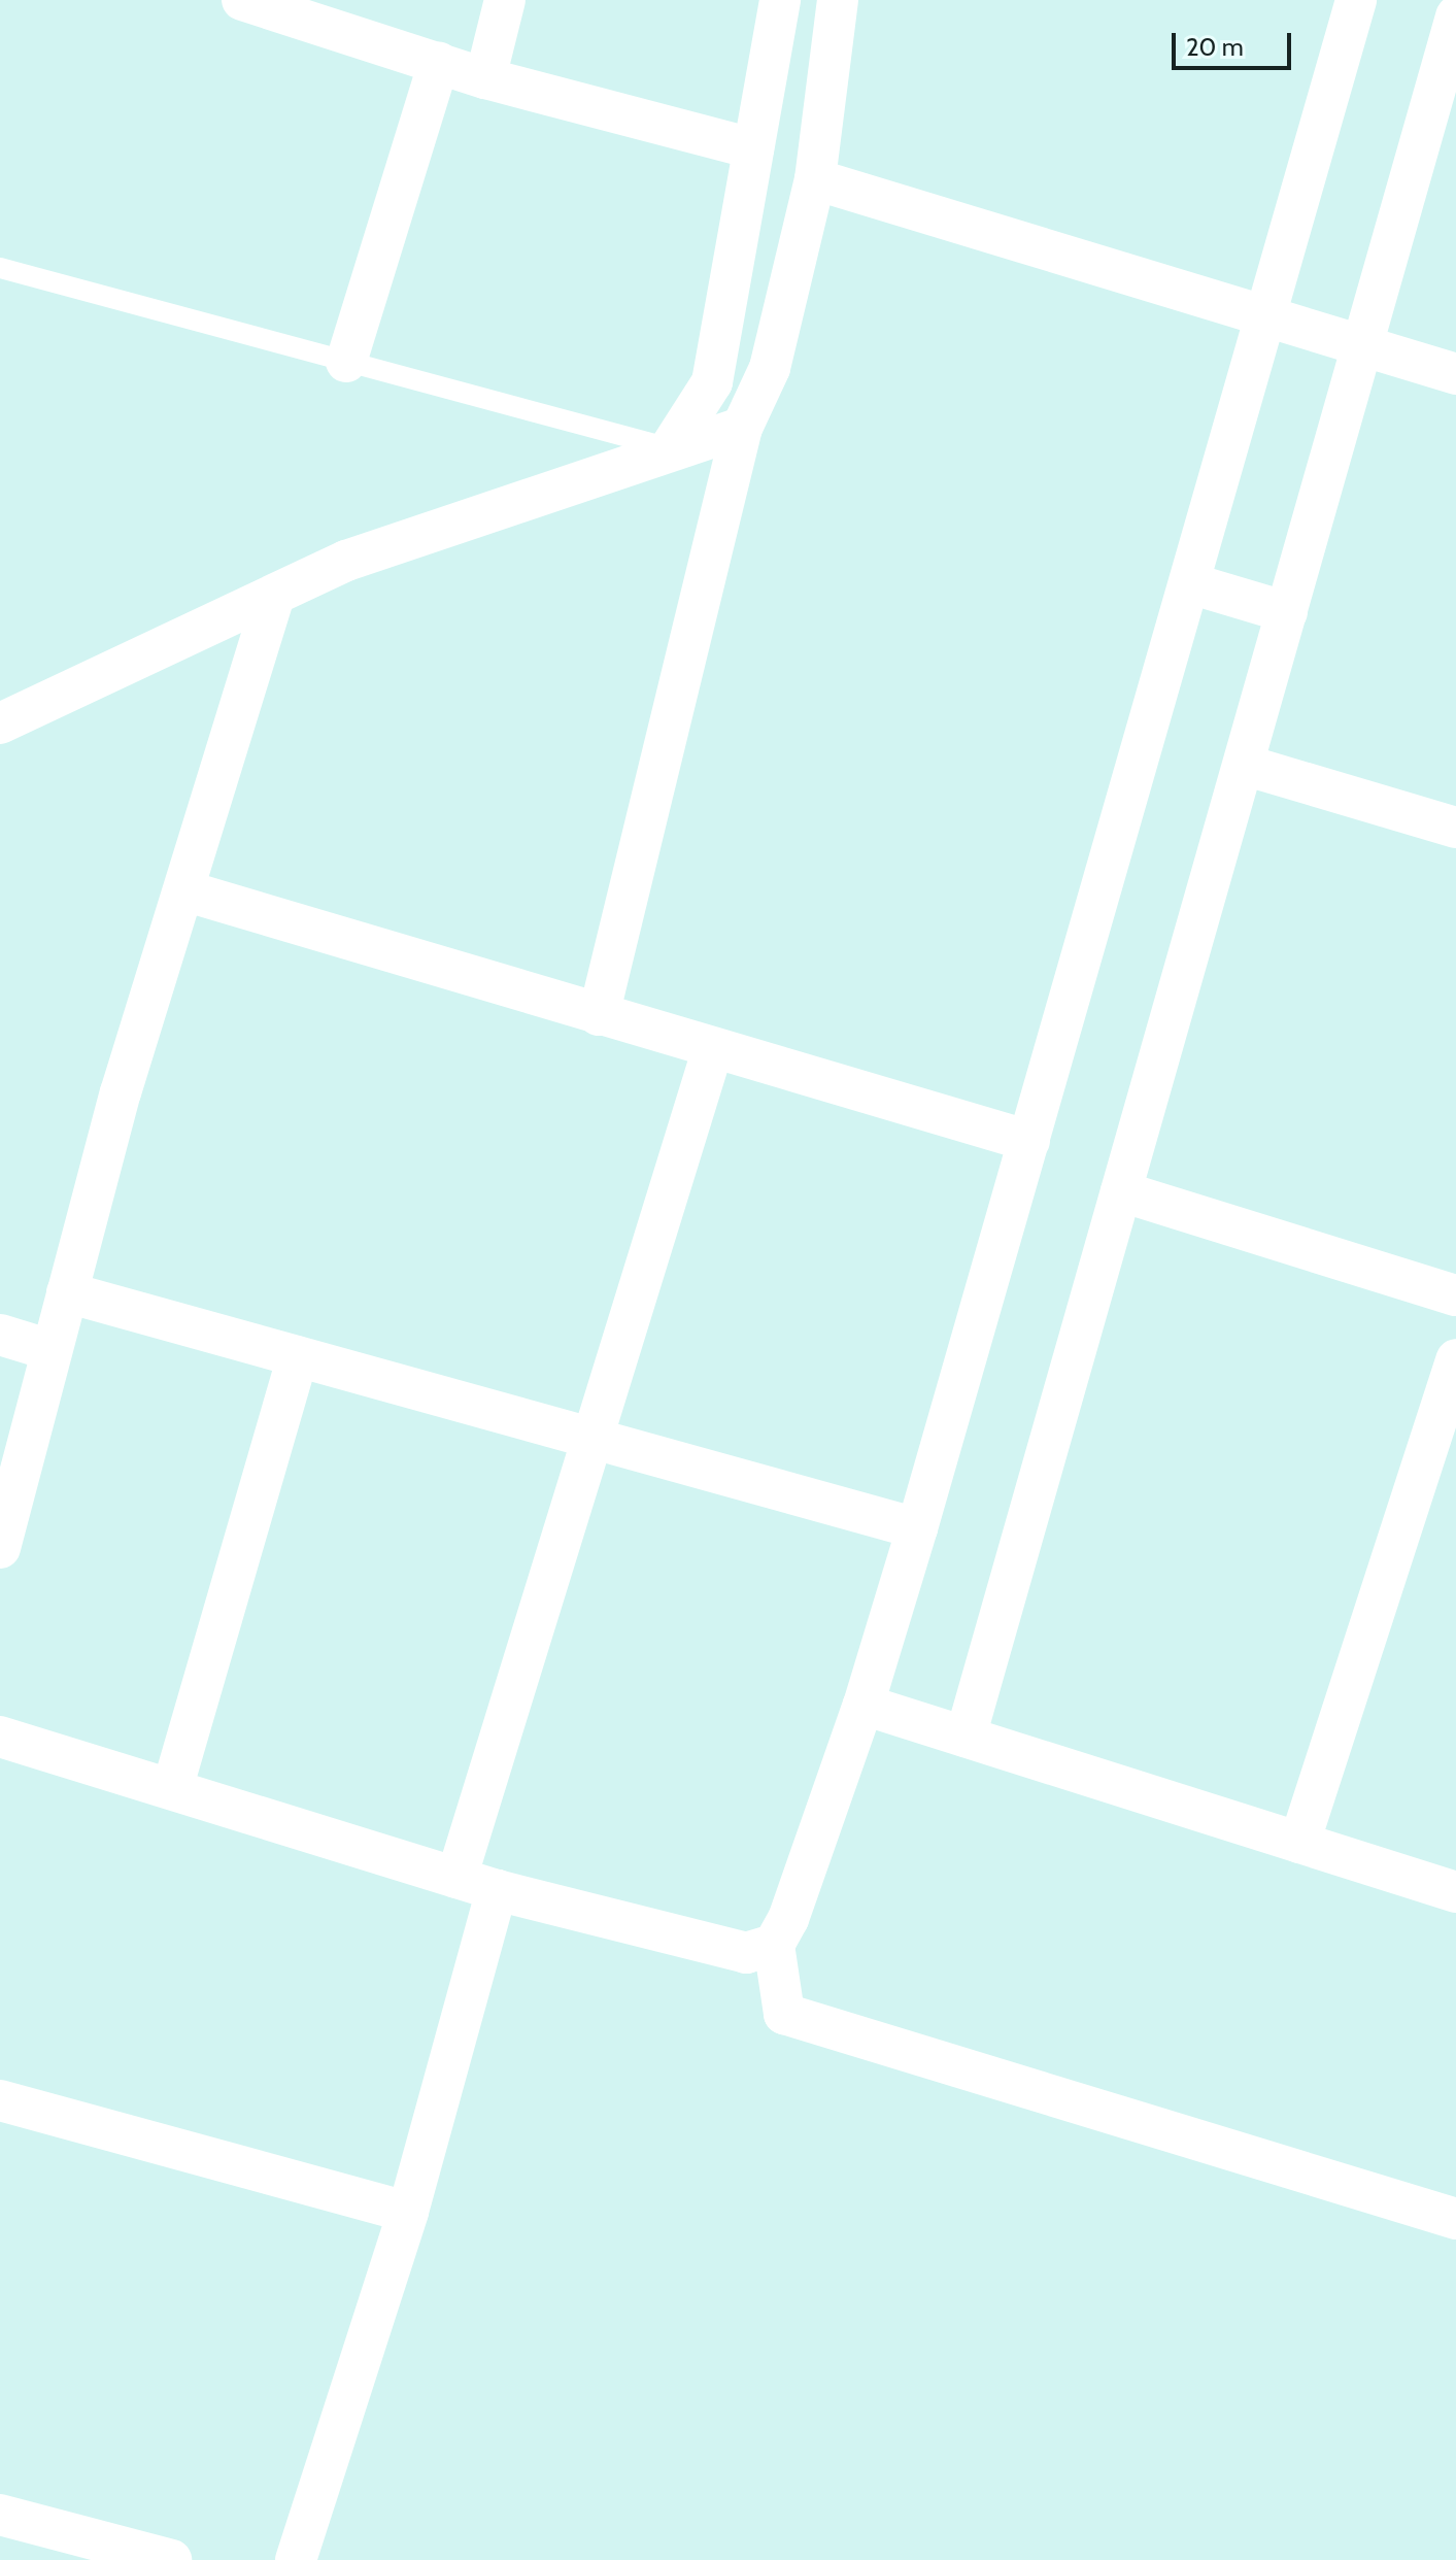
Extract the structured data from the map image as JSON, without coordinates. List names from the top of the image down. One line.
{"scale_bar":"20 m"}
